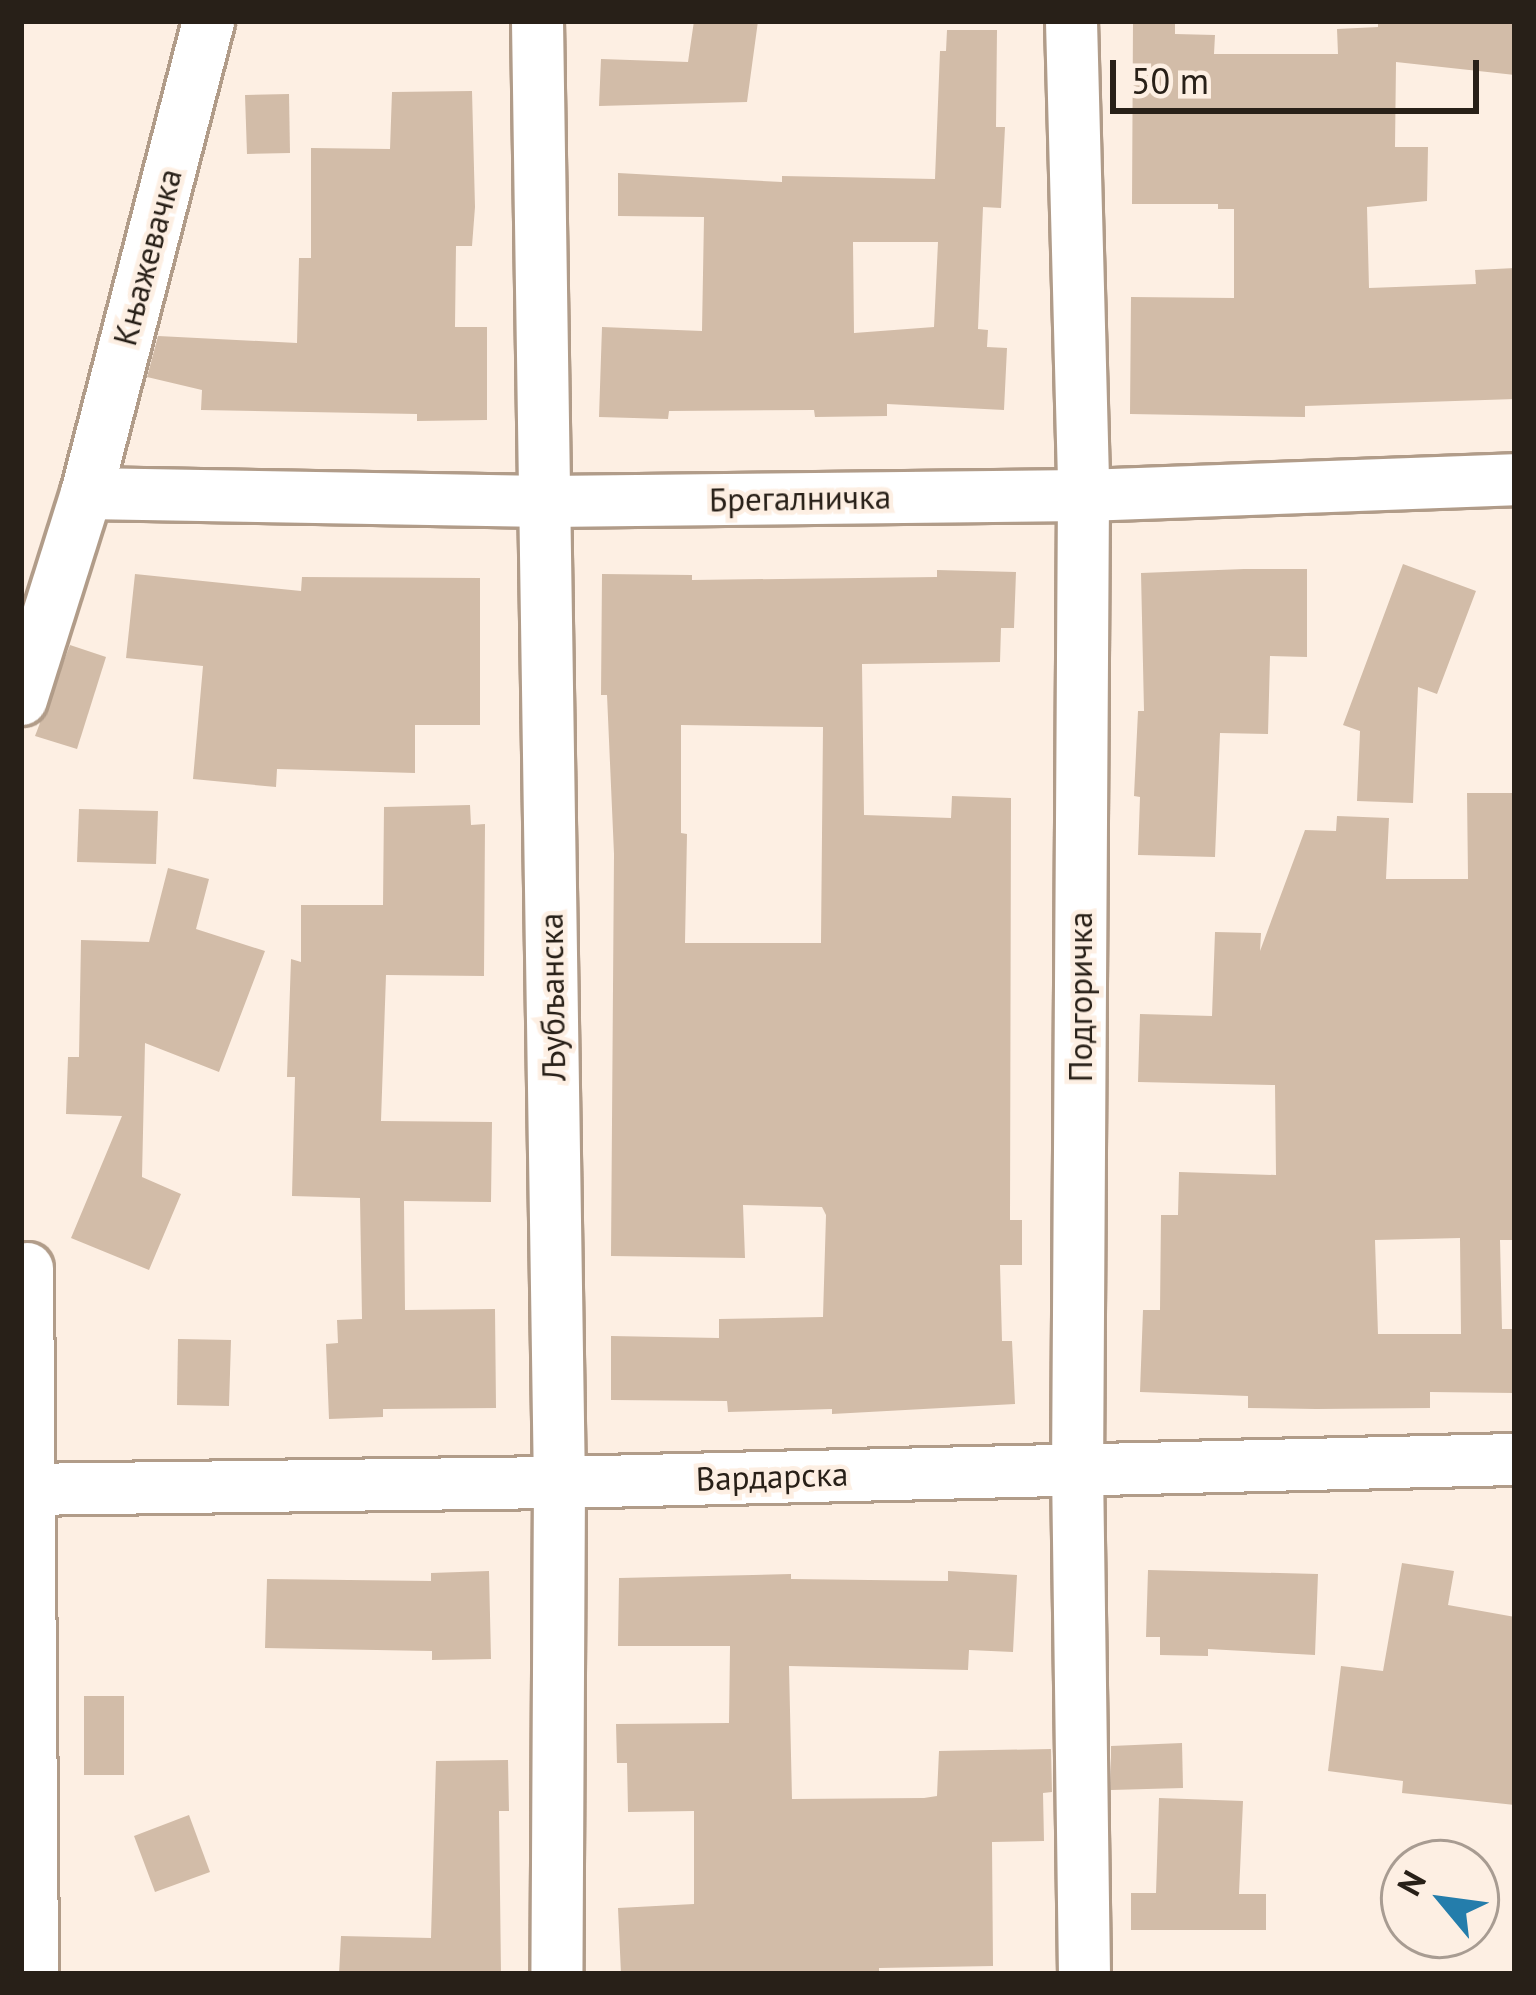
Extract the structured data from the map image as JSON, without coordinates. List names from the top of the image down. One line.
{"streets":{"street":["Књажевачка","Брегалничка","Љубљанска","Подгоричка","Вардарска"]},"crossings":[["Књажевачка","Брегалничка"],["Брегалничка","Љубљанска"],["Брегалничка","Подгоричка"],["Љубљанска","Вардарска"],["Подгоричка","Вардарска"]],"scale_bar":"50 m","north":"top left"}
